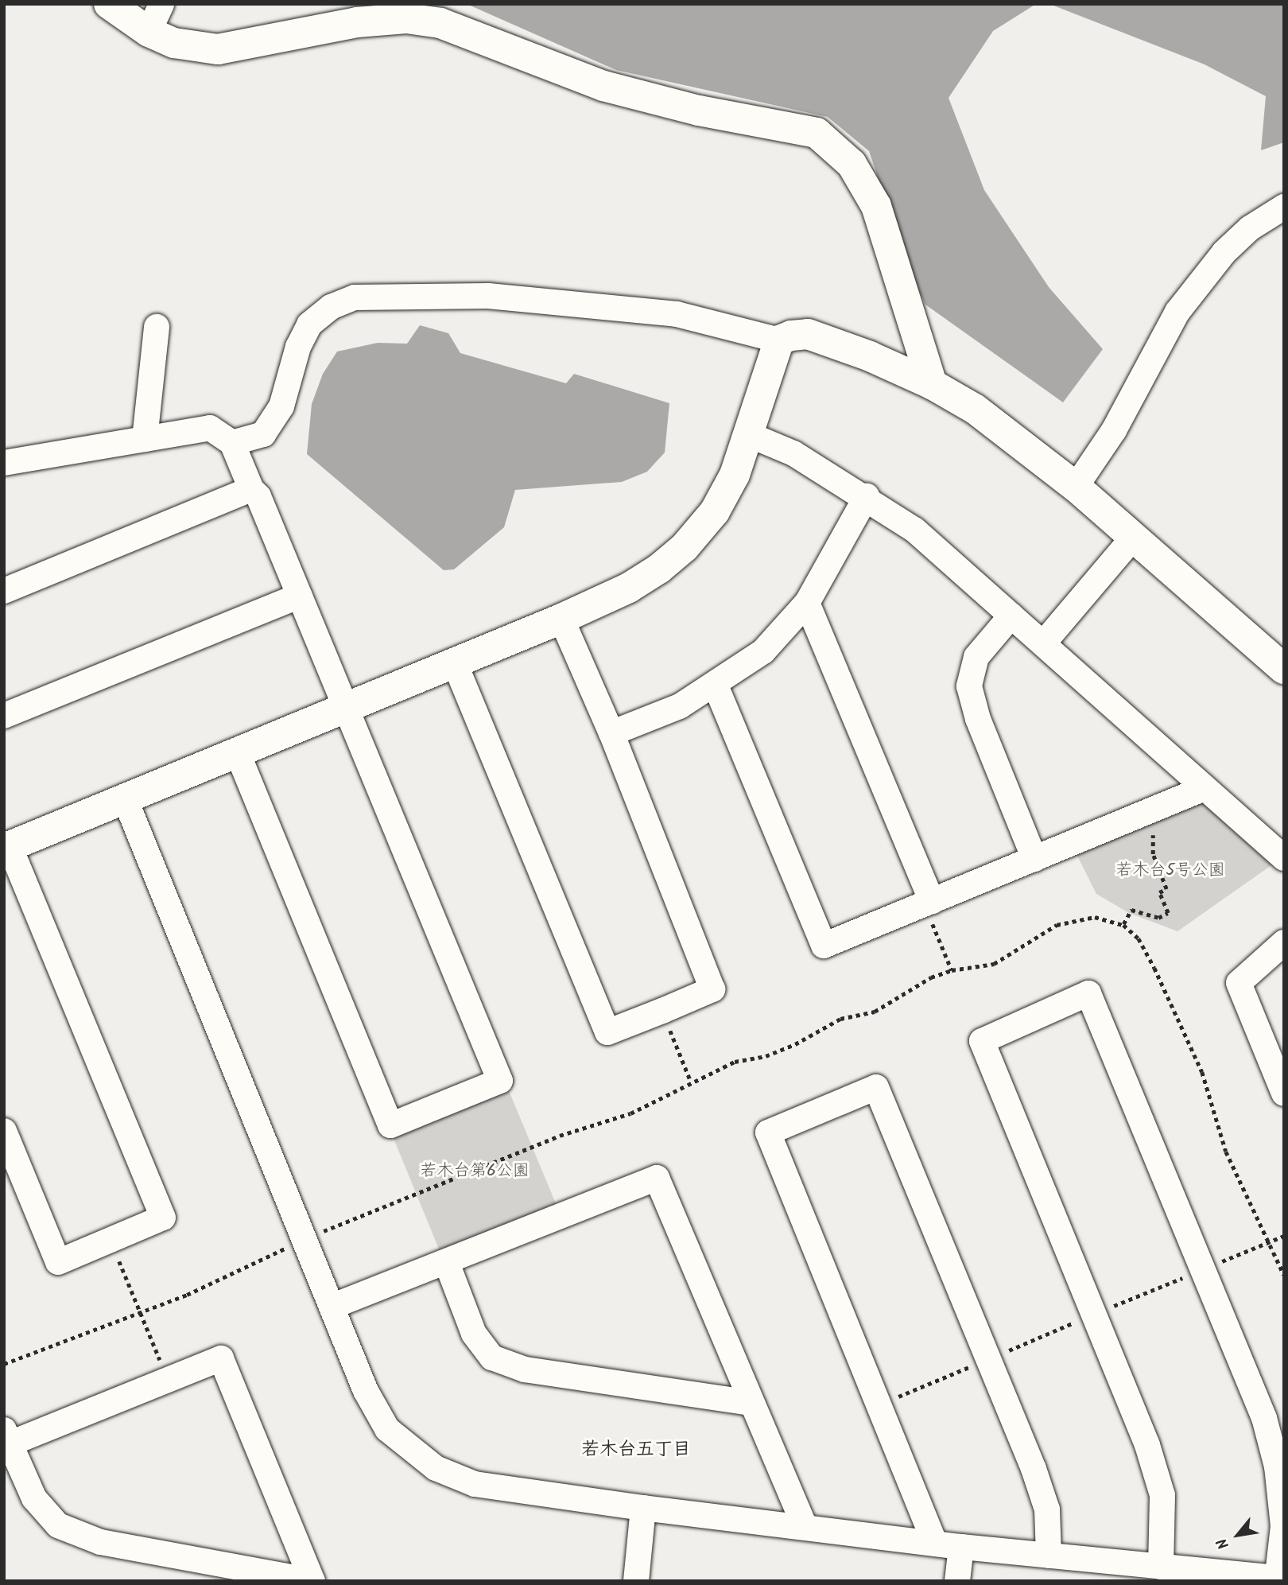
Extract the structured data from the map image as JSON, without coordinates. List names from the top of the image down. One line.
{"districts":["若木台五丁目"],"parks":["若木台5号公園","若木台第6公園"],"north":"bottom left"}
